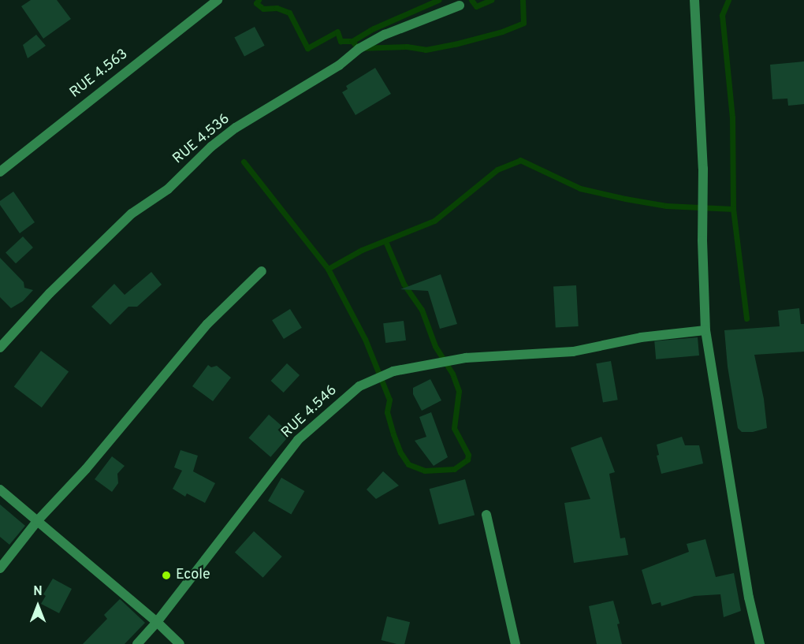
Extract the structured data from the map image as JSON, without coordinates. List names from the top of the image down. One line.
{"streets":{"street":["RUE 4.563","RUE 4.536","RUE 4.546"]},"places":["Ecole"],"north":"top"}
